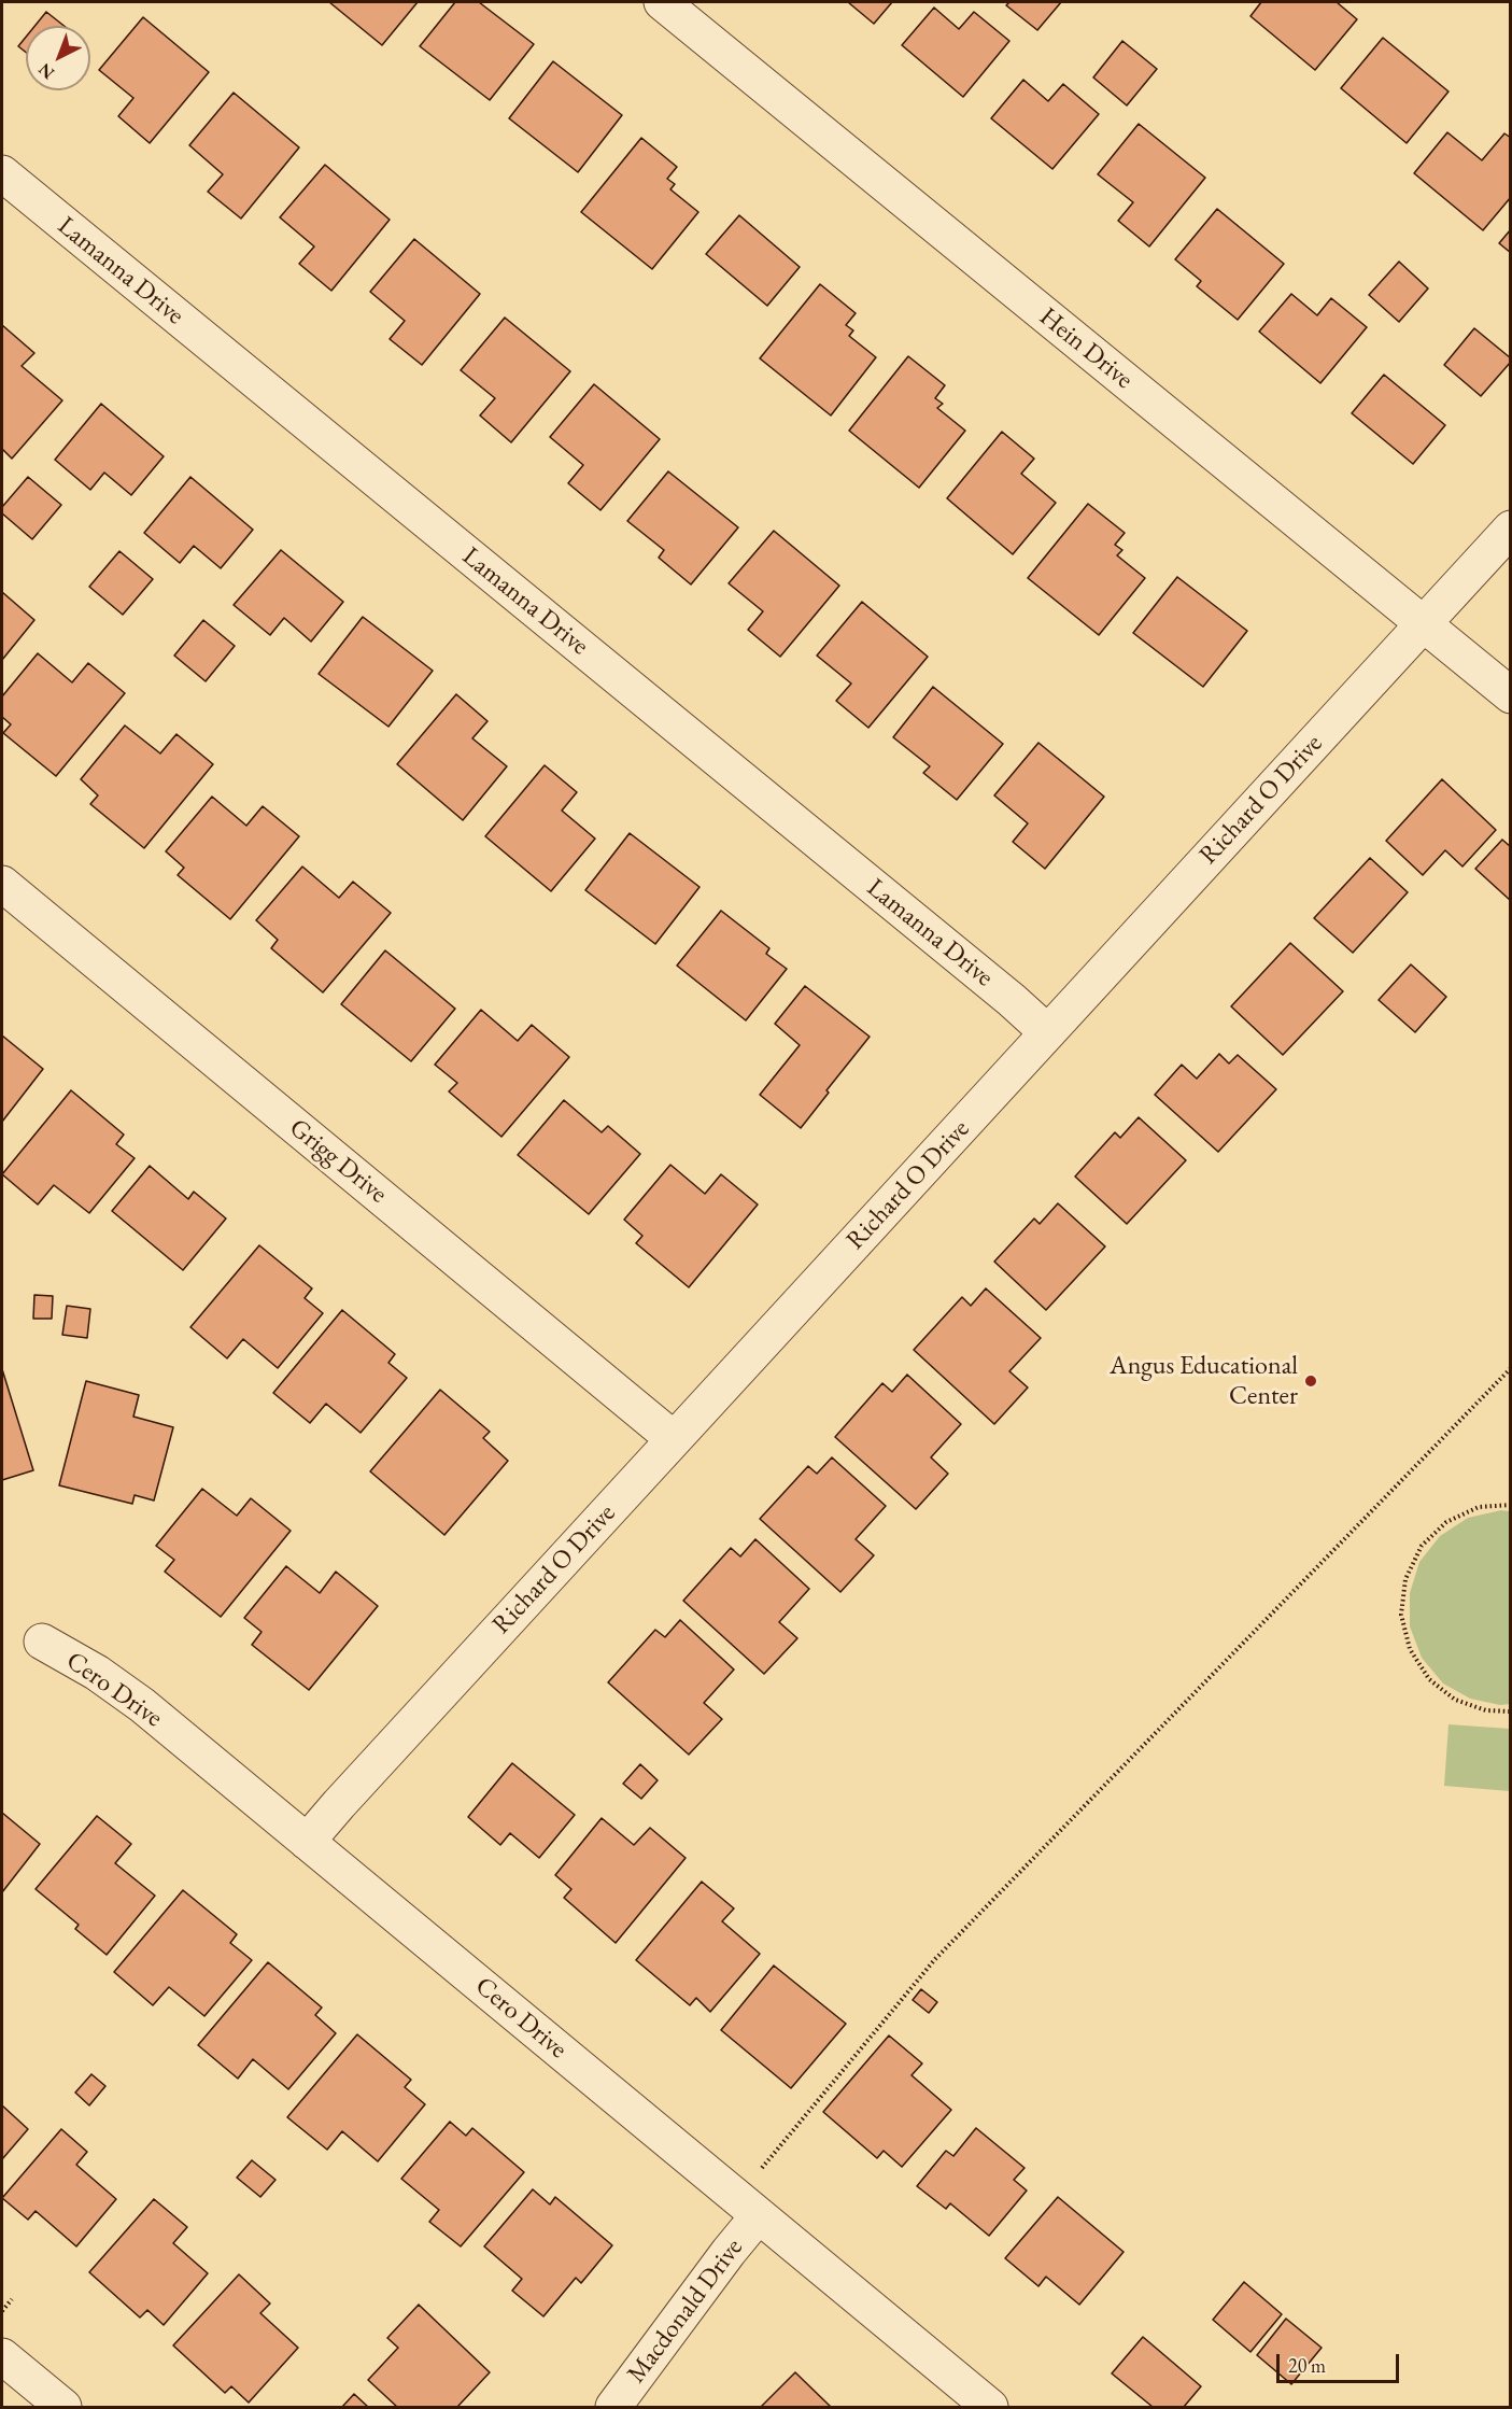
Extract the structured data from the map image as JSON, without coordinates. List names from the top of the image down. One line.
{"streets":{"street":["Lamanna Drive","Hein Drive","Richard O Drive","Grigg Drive","Cero Drive","Macdonald Drive"]},"crossings":[["Lamanna Drive","Richard O Drive"],["Hein Drive","Richard O Drive"],["Richard O Drive","Grigg Drive"],["Richard O Drive","Cero Drive"],["Cero Drive","Macdonald Drive"]],"places":["Angus Educational Center"],"scale_bar":"20 m","north":"bottom left"}
